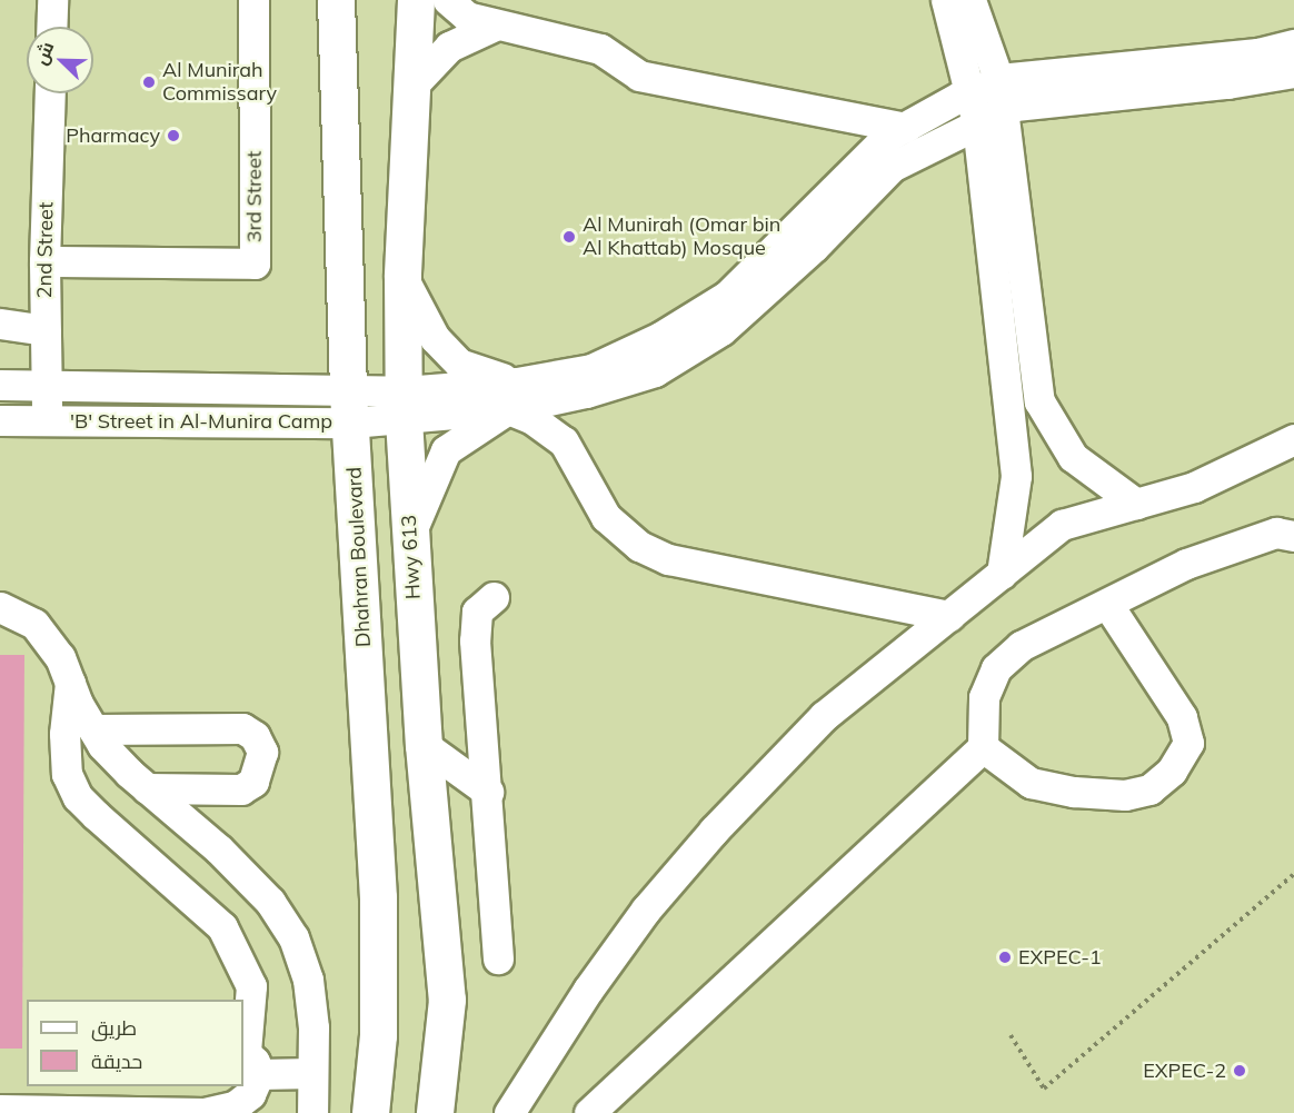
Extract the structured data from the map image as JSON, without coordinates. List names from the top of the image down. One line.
{"streets":{"main road":["Dhahran Boulevard","Hwy 613"],"street":["3rd Street","2nd Street","'B' Street in Al-Munira Camp"]},"crossings":[["3rd Street","2nd Street"],["2nd Street","'B' Street in Al-Munira Camp"],["'B' Street in Al-Munira Camp","Dhahran Boulevard"],["'B' Street in Al-Munira Camp","Hwy 613"]],"places":["Al Munirah Commissary","Pharmacy","Al Munirah (Omar bin Al Khattab) Mosque","EXPEC-1","EXPEC-2"],"legend":["طريق","حديقة"],"north":"top left"}
